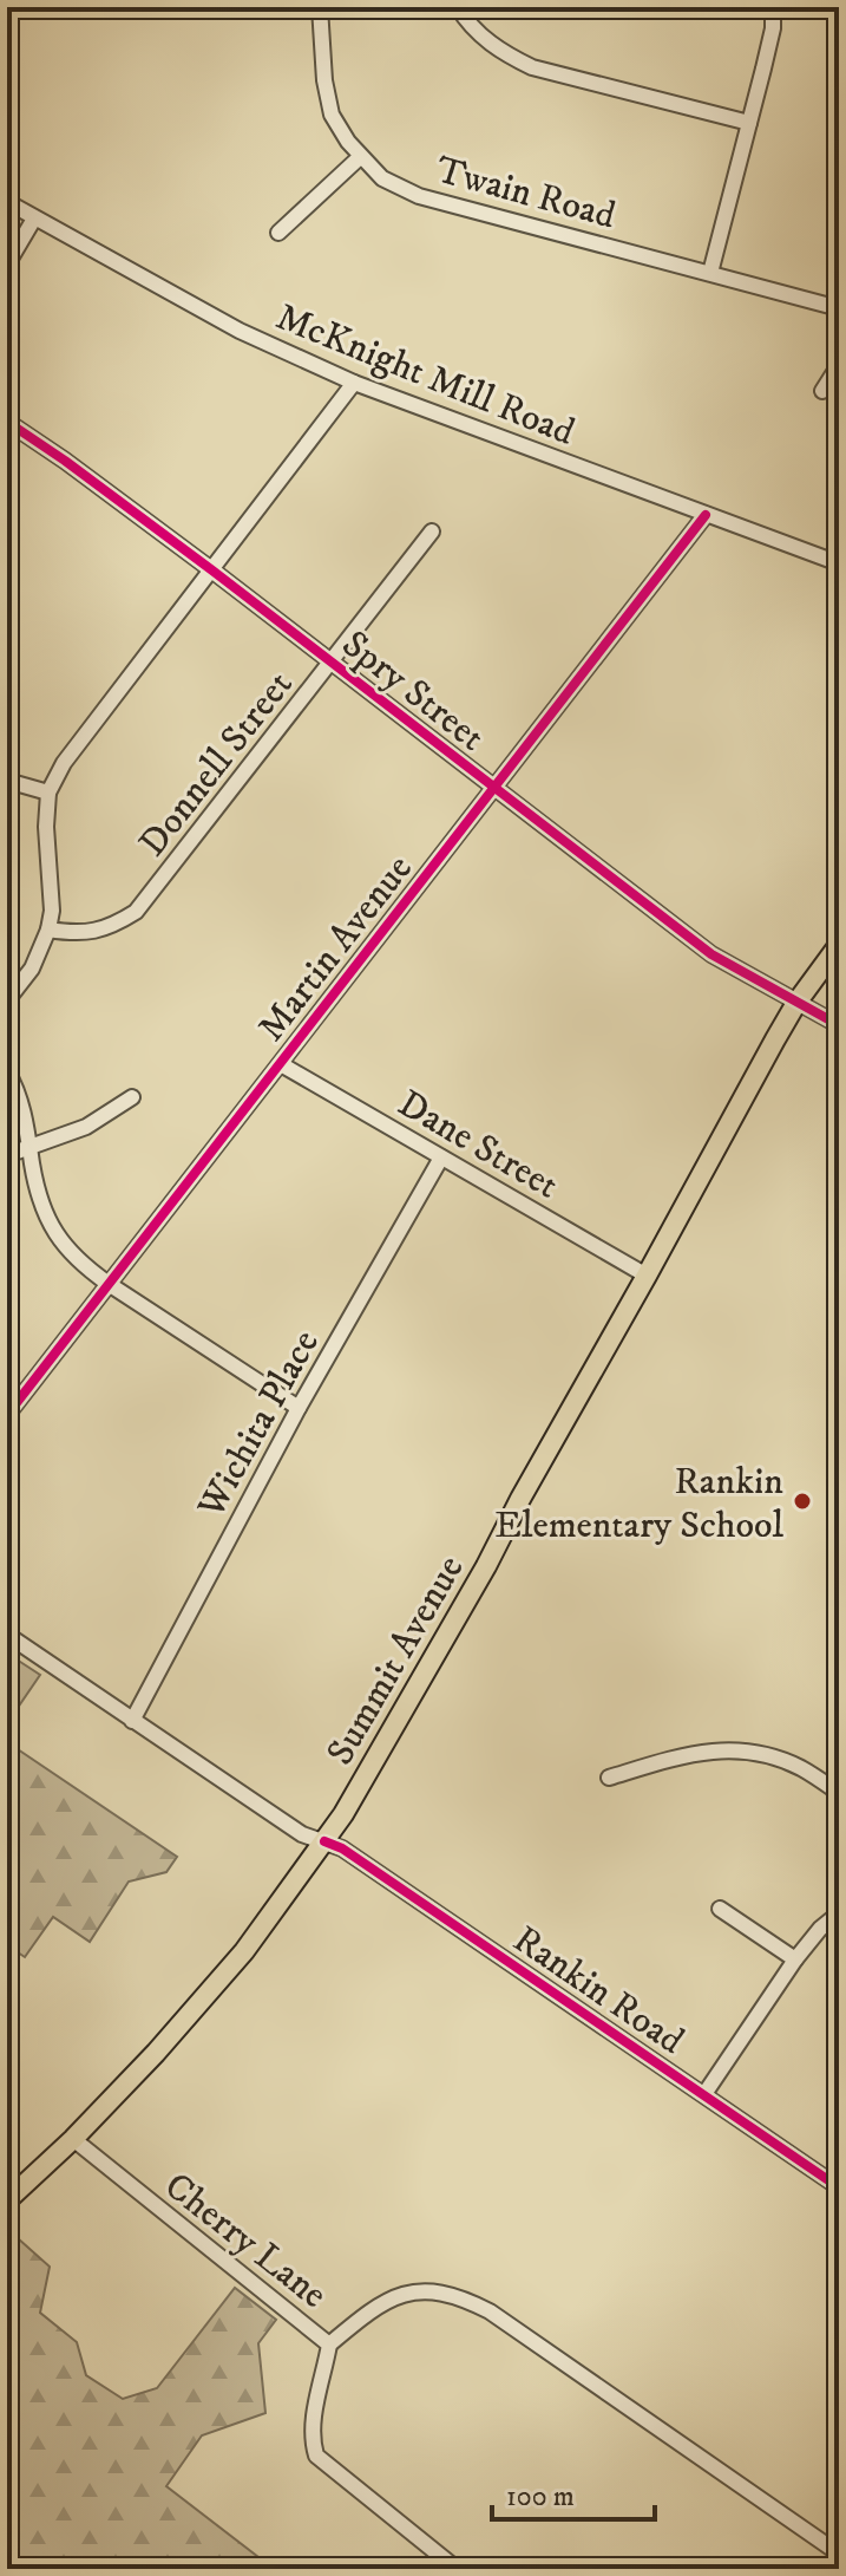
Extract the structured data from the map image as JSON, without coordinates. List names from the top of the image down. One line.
{"streets":{"main road":["Summit Avenue"],"street":["Twain Road","McKnight Mill Road","Spry Street","Donnell Street","Martin Avenue","Dane Street","Wichita Place","Rankin Road","Cherry Lane"]},"crossings":[["McKnight Mill Road","Martin Avenue"],["Spry Street","Donnell Street"],["Spry Street","Martin Avenue"],["Spry Street","Summit Avenue"],["Martin Avenue","Dane Street"],["Dane Street","Wichita Place"],["Dane Street","Summit Avenue"],["Wichita Place","Rankin Road"],["Summit Avenue","Rankin Road"],["Summit Avenue","Cherry Lane"]],"places":["Rankin Elementary School"],"scale_bar":"100 m"}
